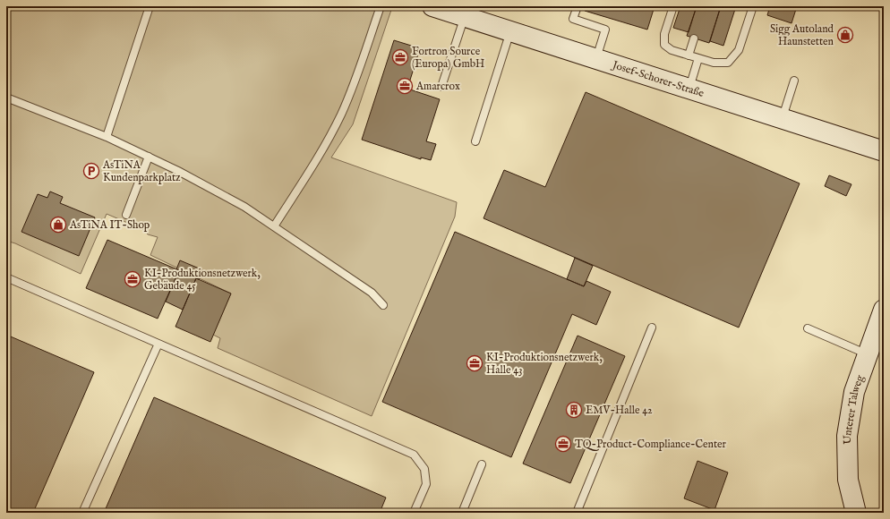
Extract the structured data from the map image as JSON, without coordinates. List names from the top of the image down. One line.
{"streets":{"street":["Josef-Schorer-Straße","Unterer Talweg"]},"places":{"shop":["Sigg Autoland Haunstetten","AsTiNA IT-Shop"],"office":["Fortron Source (Europa) GmbH","Amarcrox","KI-Produktionsnetzwerk, Gebäude 45","KI-Produktionsnetzwerk, Halle 43","TQ-Product-Compliance-Center"],"parking":["AsTiNA Kundenparkplatz"],"building":["EMV-Halle 42"]}}
